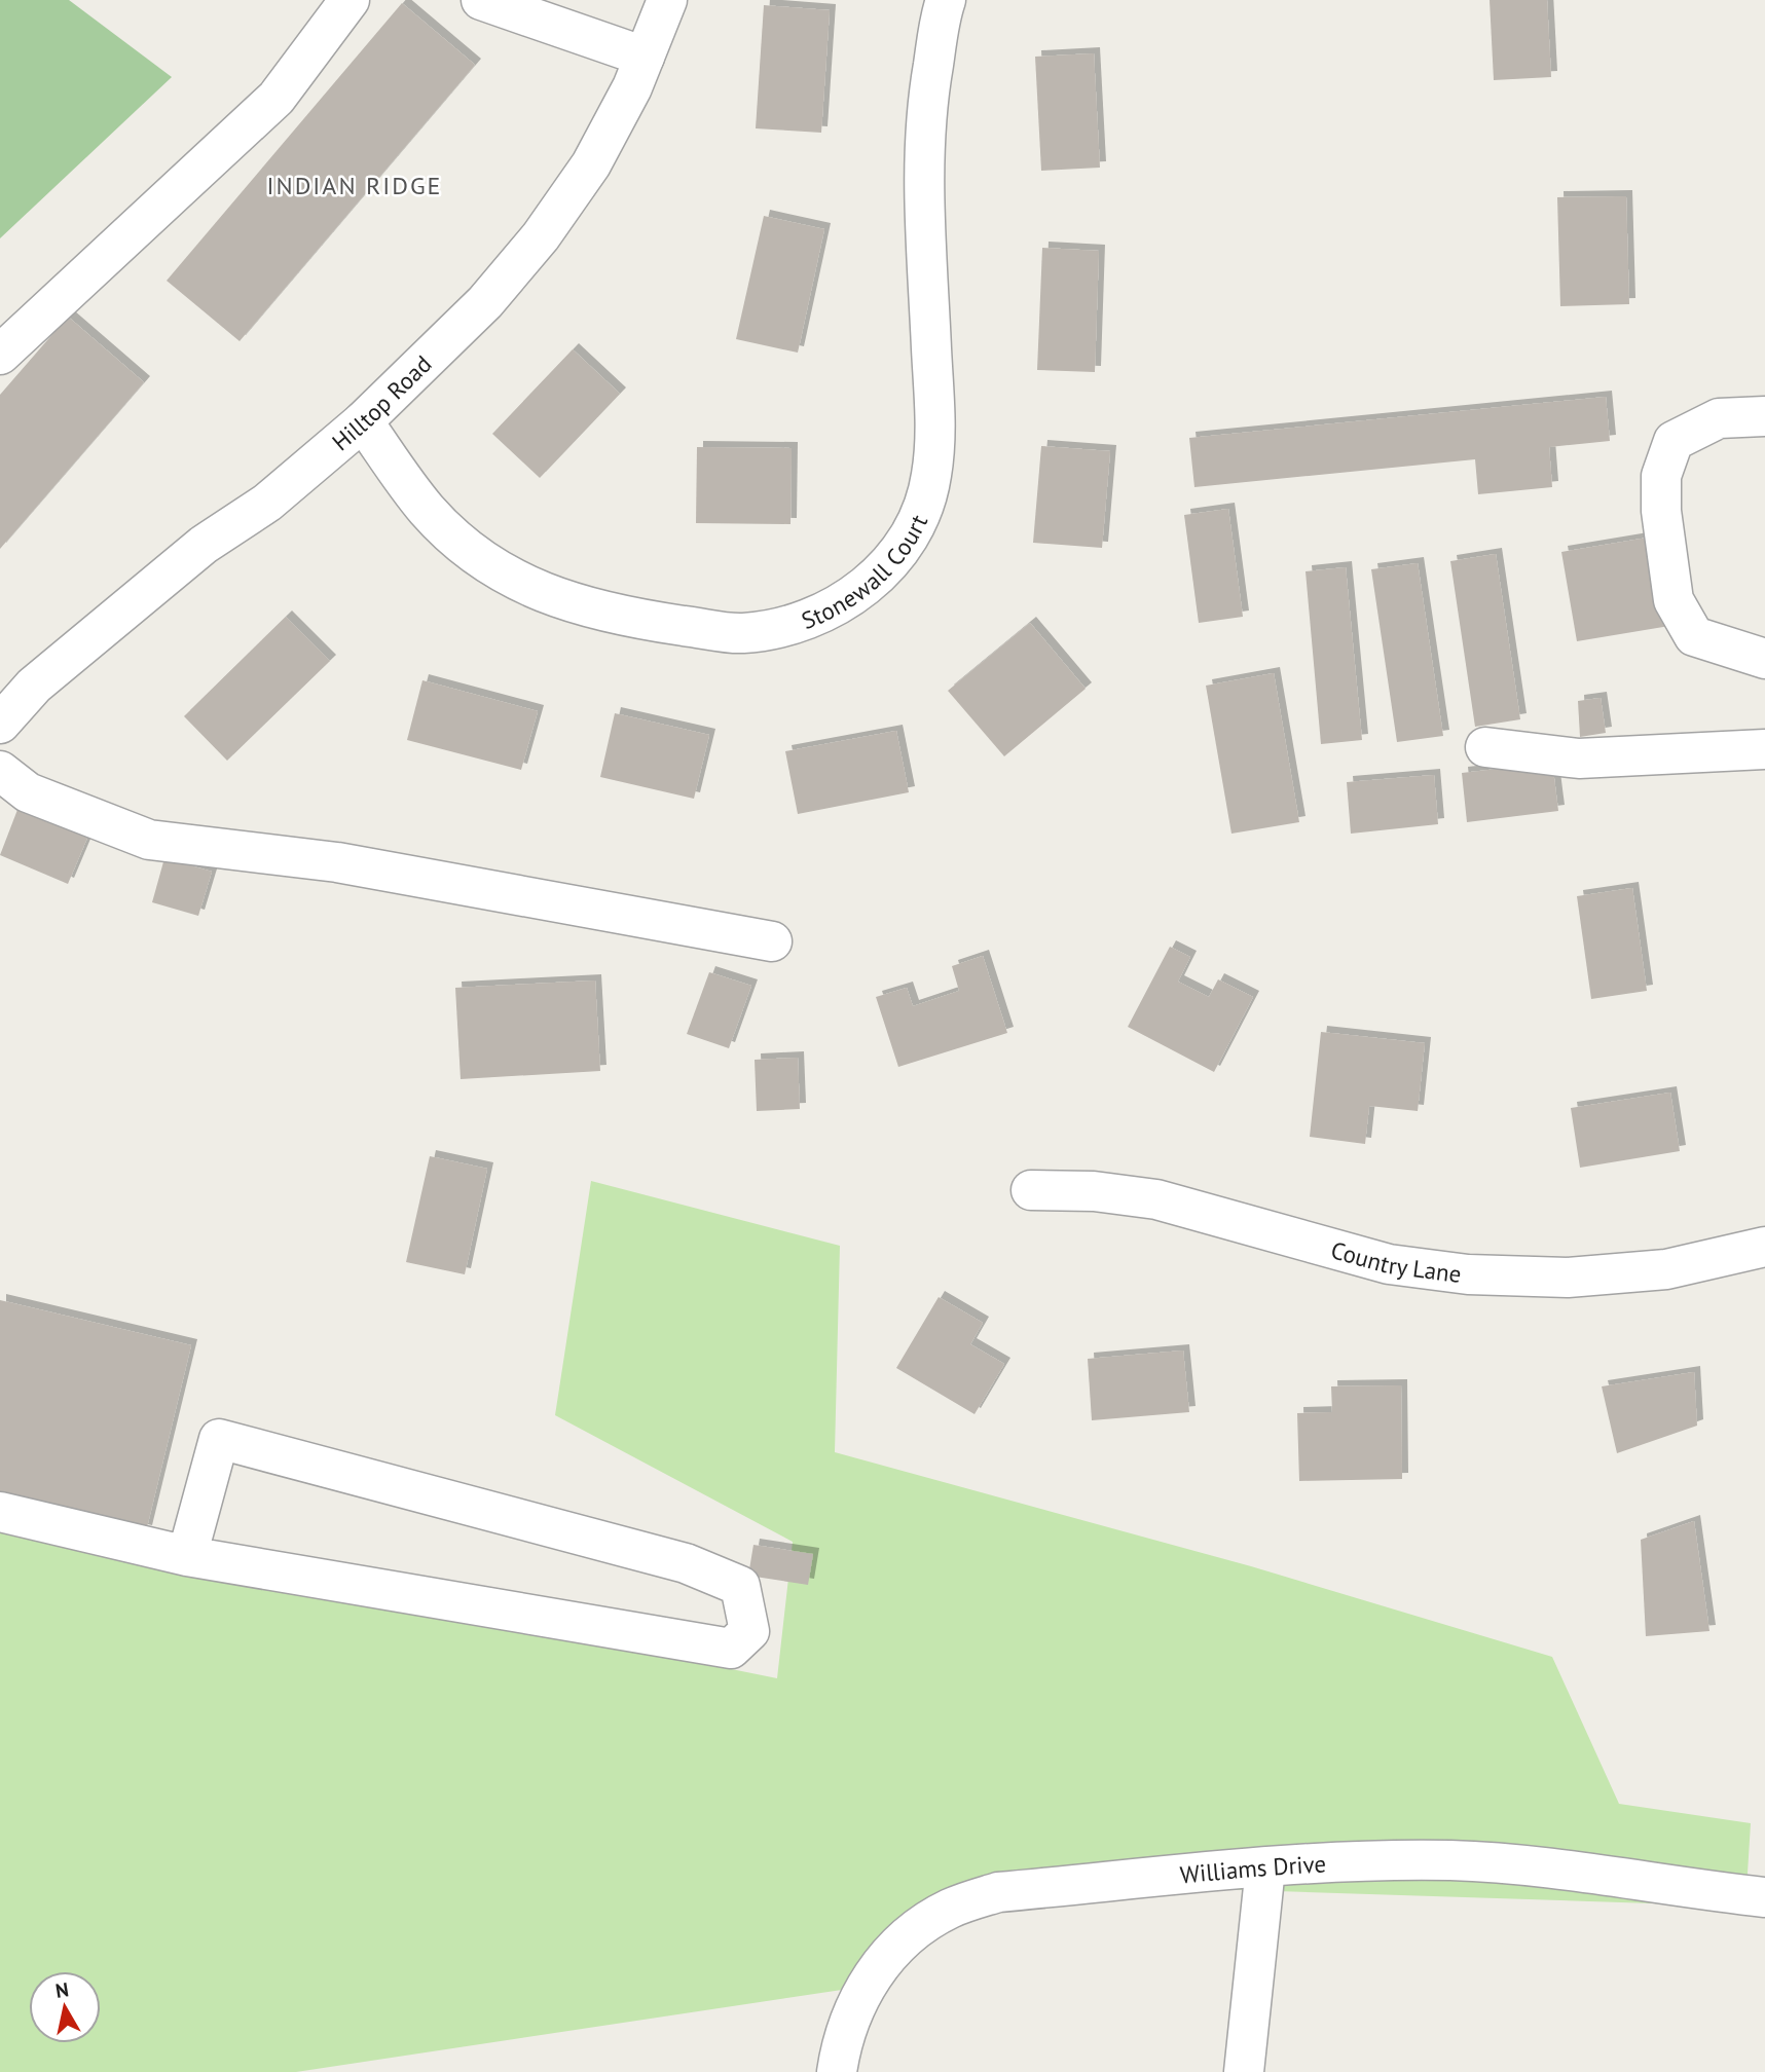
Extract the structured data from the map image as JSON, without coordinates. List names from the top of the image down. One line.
{"streets":{"street":["Hilltop Road","Stonewall Court","Country Lane","Williams Drive"]},"crossings":[["Hilltop Road","Stonewall Court"]],"districts":["INDIAN RIDGE"],"north":"top"}
